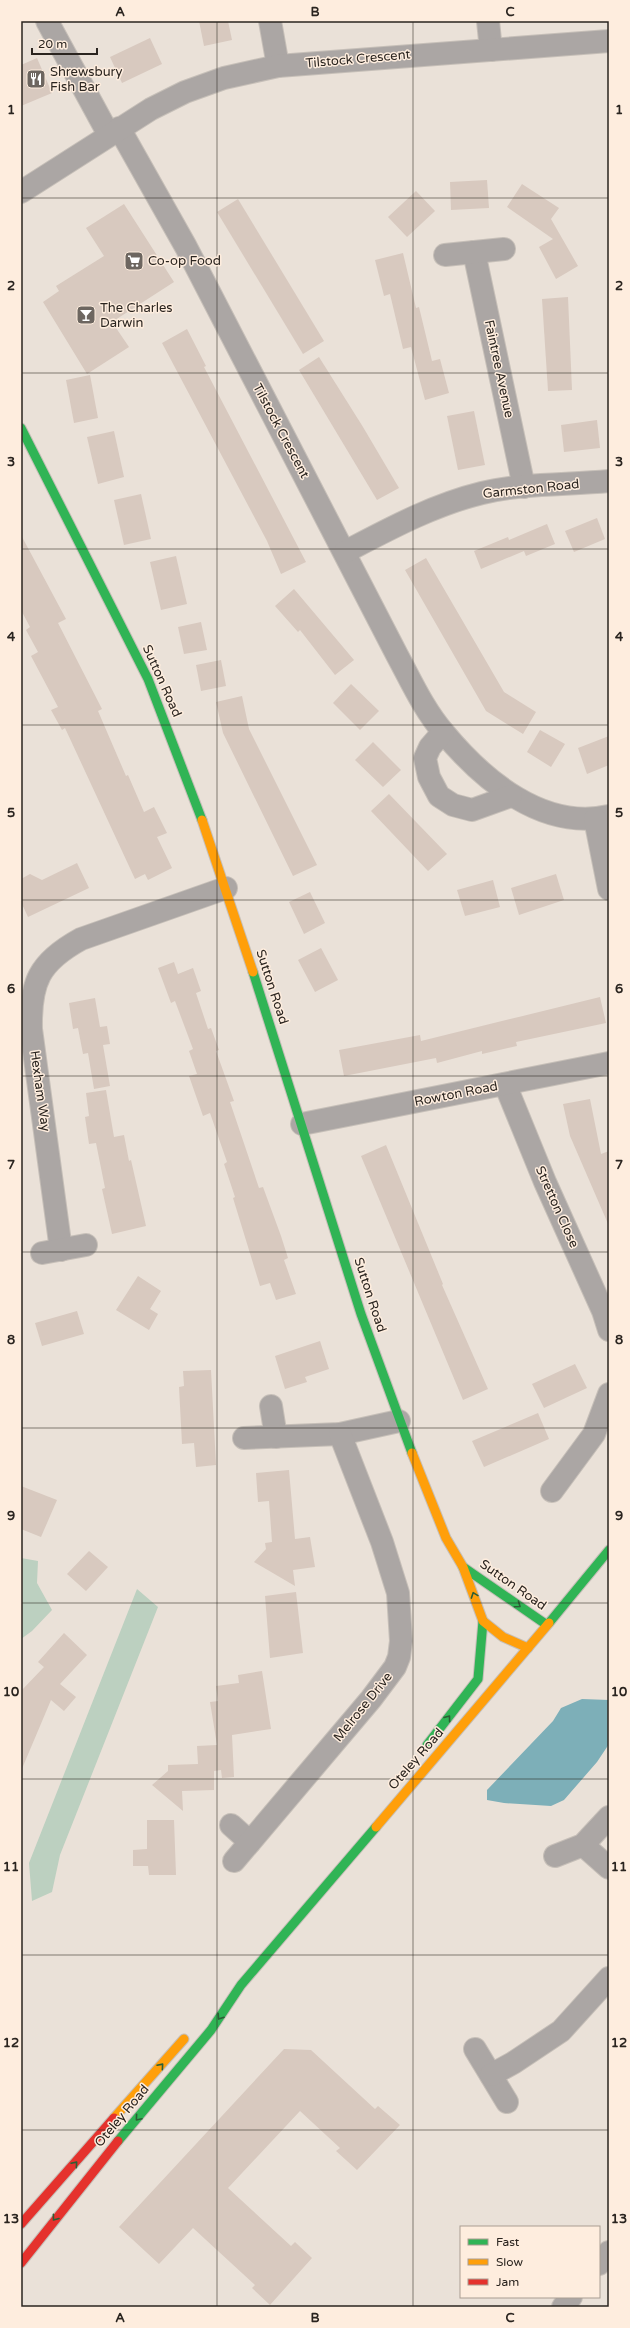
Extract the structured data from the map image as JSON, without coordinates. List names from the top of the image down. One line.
{"streets":{"street":["Tilstock Crescent","Faintree Avenue","Garmston Road","Sutton Road","Hexham Way","Rowton Road","Stretton Close","Melrose Drive","Oteley Road"]},"crossings":[["Tilstock Crescent","Garmston Road"],["Faintree Avenue","Garmston Road"],["Sutton Road","Hexham Way"],["Sutton Road","Rowton Road"],["Sutton Road","Oteley Road"],["Rowton Road","Stretton Close"]],"places":{"restaurant":["Shrewsbury Fish Bar"],"supermarket":["Co-op Food"],"bar":["The Charles Darwin"]},"legend":["Fast","Slow","Jam"],"scale_bar":"20 m","grid":{"columns":["A","B","C"],"rows":["1","2","3","4","5","6","7","8","9","10","11","12","13"]}}
